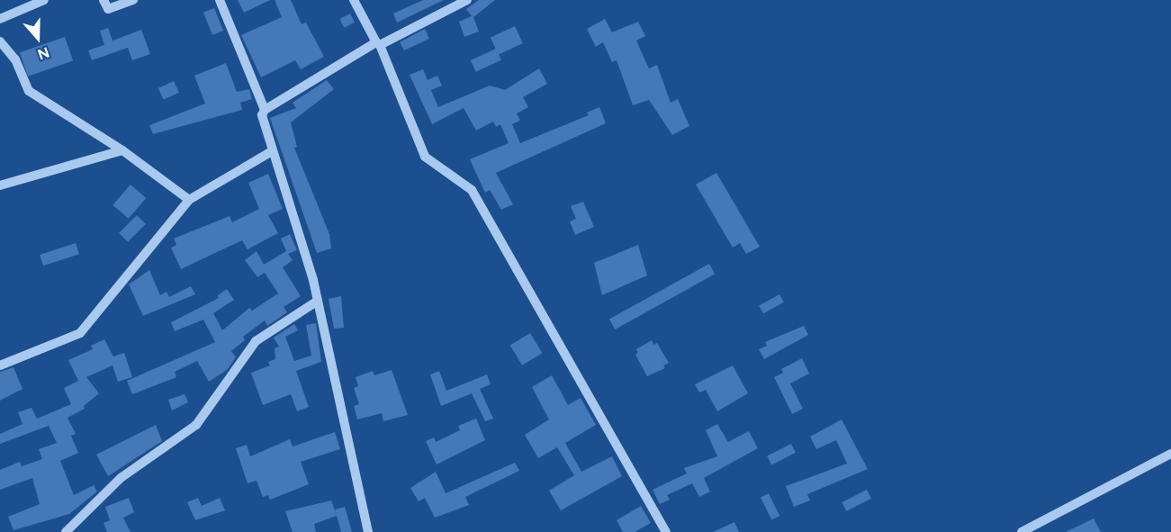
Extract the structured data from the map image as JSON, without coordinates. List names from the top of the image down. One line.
{"north":"bottom"}
